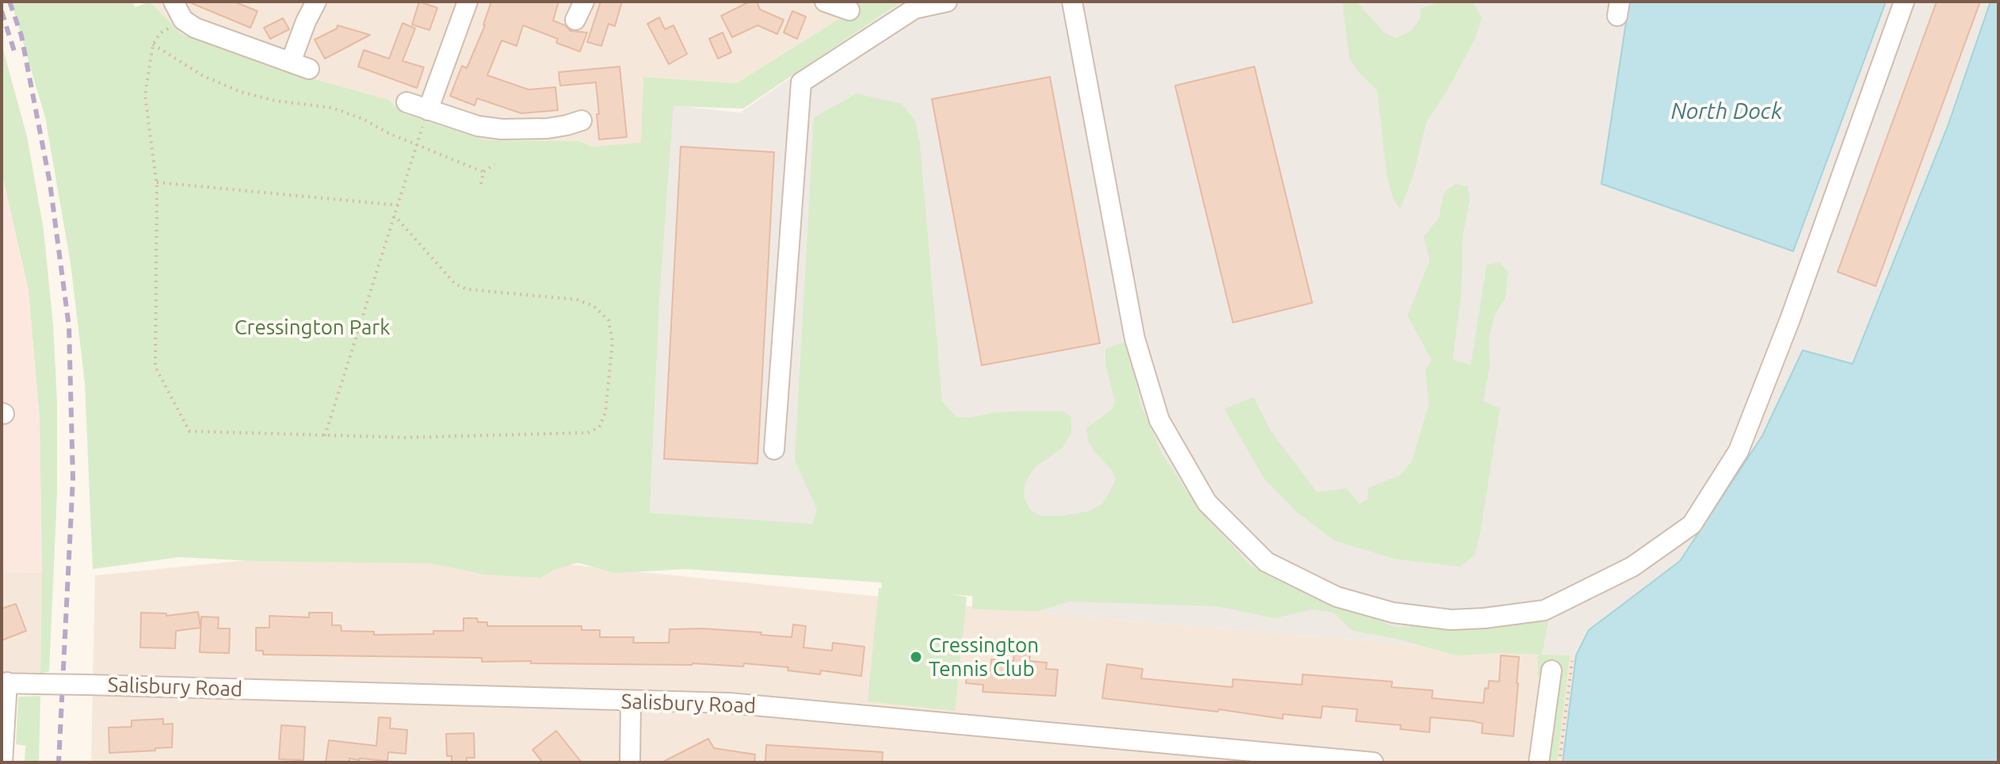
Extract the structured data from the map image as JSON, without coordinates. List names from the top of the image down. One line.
{"streets":{"street":["Salisbury Road"]},"water":["North Dock"],"parks":["Cressington Park"],"places":["Cressington Tennis Club"]}
